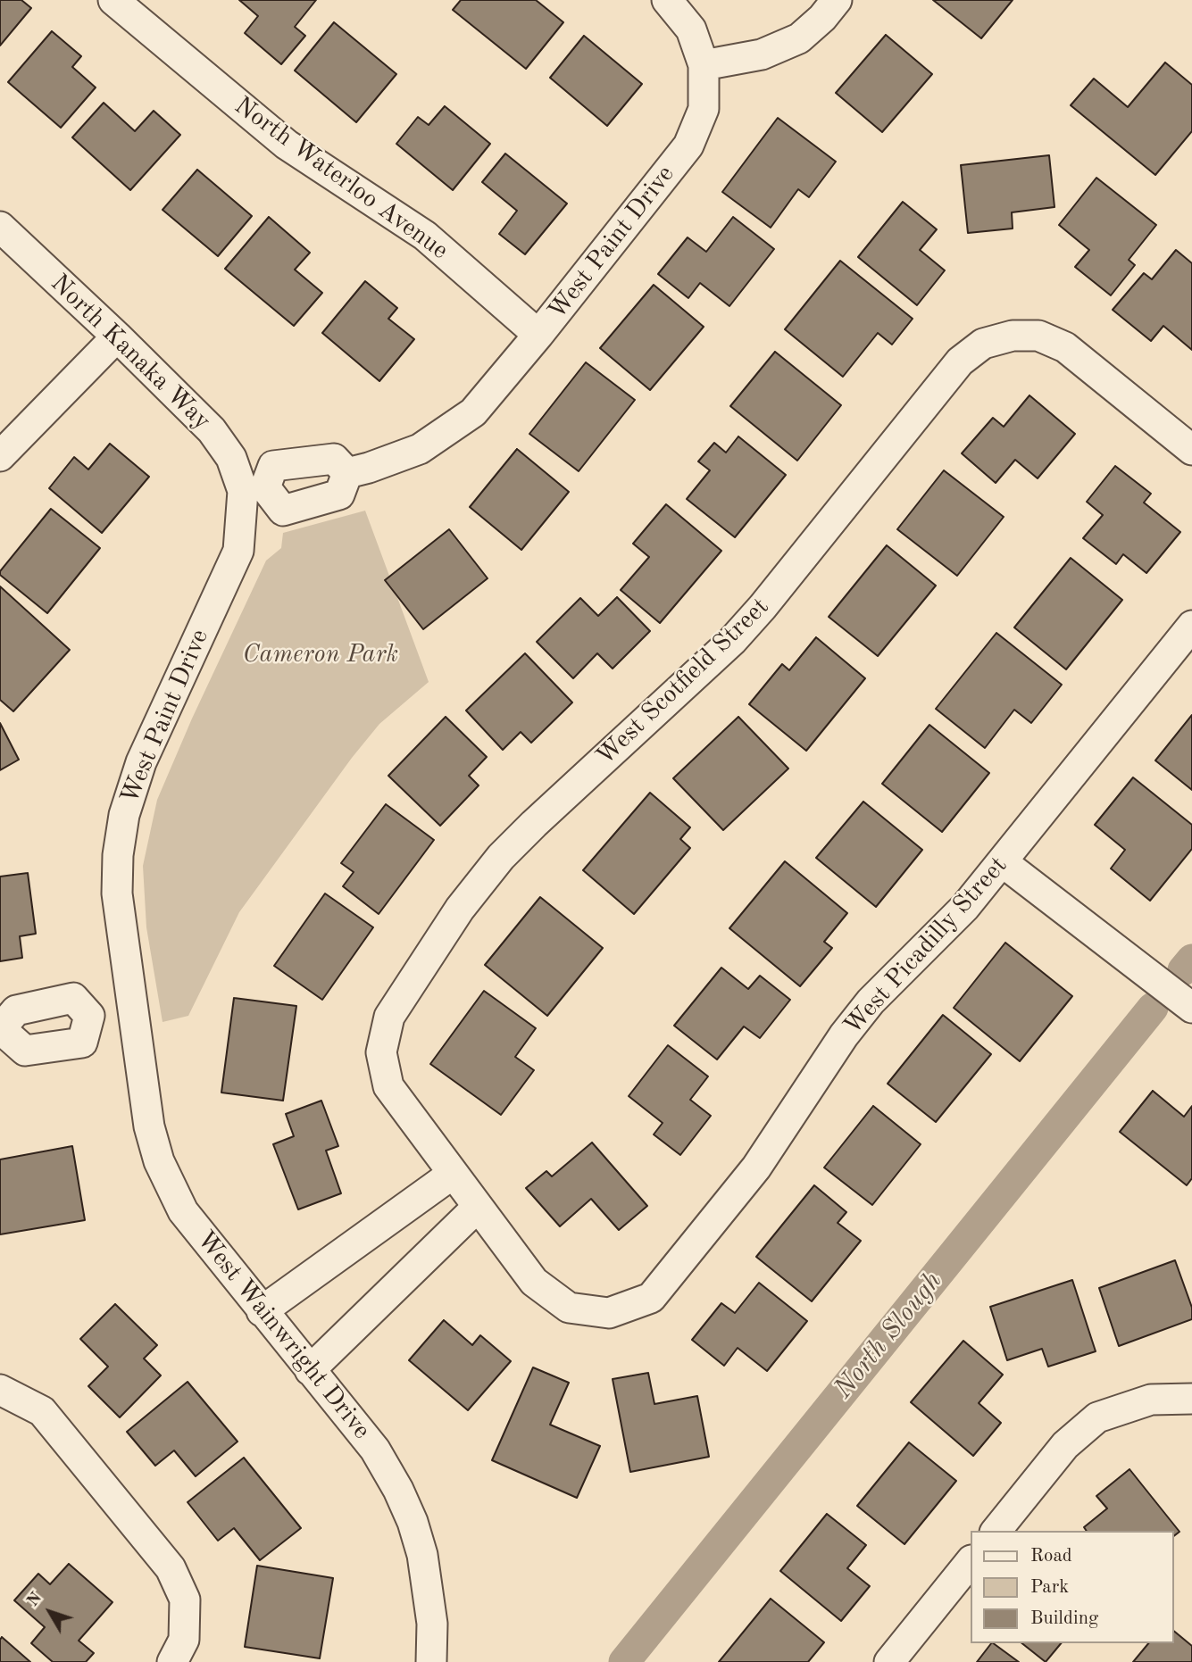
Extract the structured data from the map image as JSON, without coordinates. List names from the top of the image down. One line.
{"streets":{"street":["North Waterloo Avenue","West Paint Drive","North Kanaka Way","West Scotfield Street","West Picadilly Street","West Wainwright Drive"]},"crossings":[["North Waterloo Avenue","West Paint Drive"],["West Paint Drive","North Kanaka Way"],["West Paint Drive","West Wainwright Drive"]],"water":["North Slough"],"parks":["Cameron Park"],"legend":["Road","Park","Building"],"north":"top left"}
